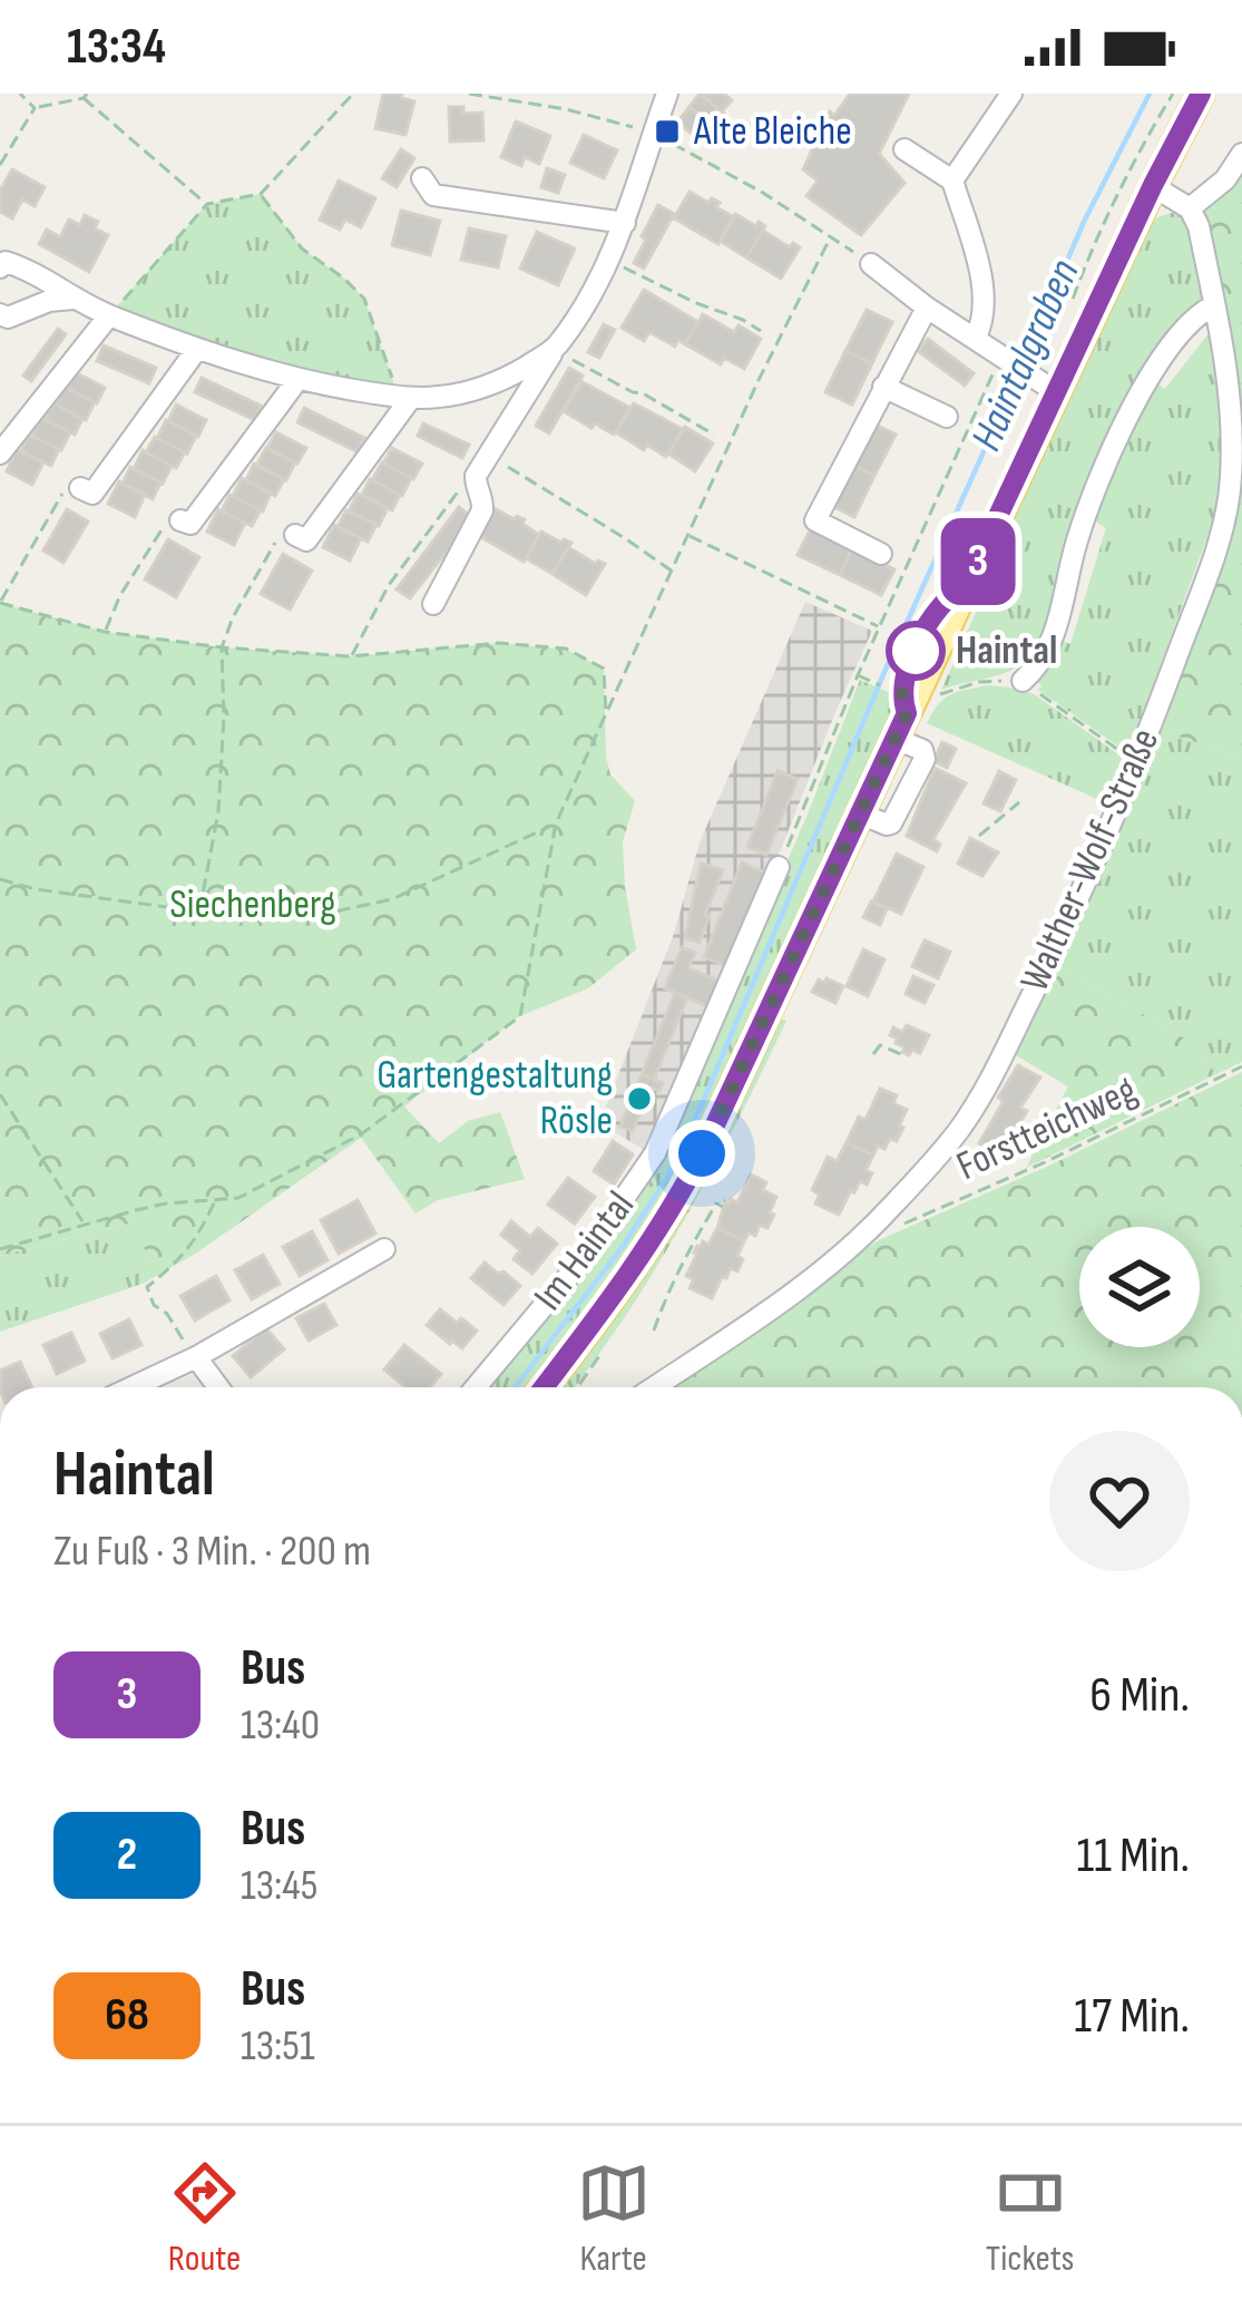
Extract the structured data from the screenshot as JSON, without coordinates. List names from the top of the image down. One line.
{"streets":{"street":["Walther-Wolf-Straße","Im Haintal"],"path":["Forstteichweg"]},"crossings":[["Walther-Wolf-Straße","Forstteichweg"]],"water":["Haintalgraben"],"parks":["Siechenberg"],"places":{"transit":["Alte Bleiche"],"other":["Haintal","Gartengestaltung Rösle"]},"lines":["bus line 3"],"page":{"status":"13:34","on_map":"3","heading":["Haintal","Zu Fuß · 3 Min. · 200 m"],"list":[{"mark":"3","name":"Bus","note":"13:40","value":"6 Min."},{"mark":"2","name":"Bus","note":"13:45","value":"11 Min."},{"mark":"68","name":"Bus","note":"13:51","value":"17 Min."}],"tabs":["Route","Karte","Tickets"]}}
